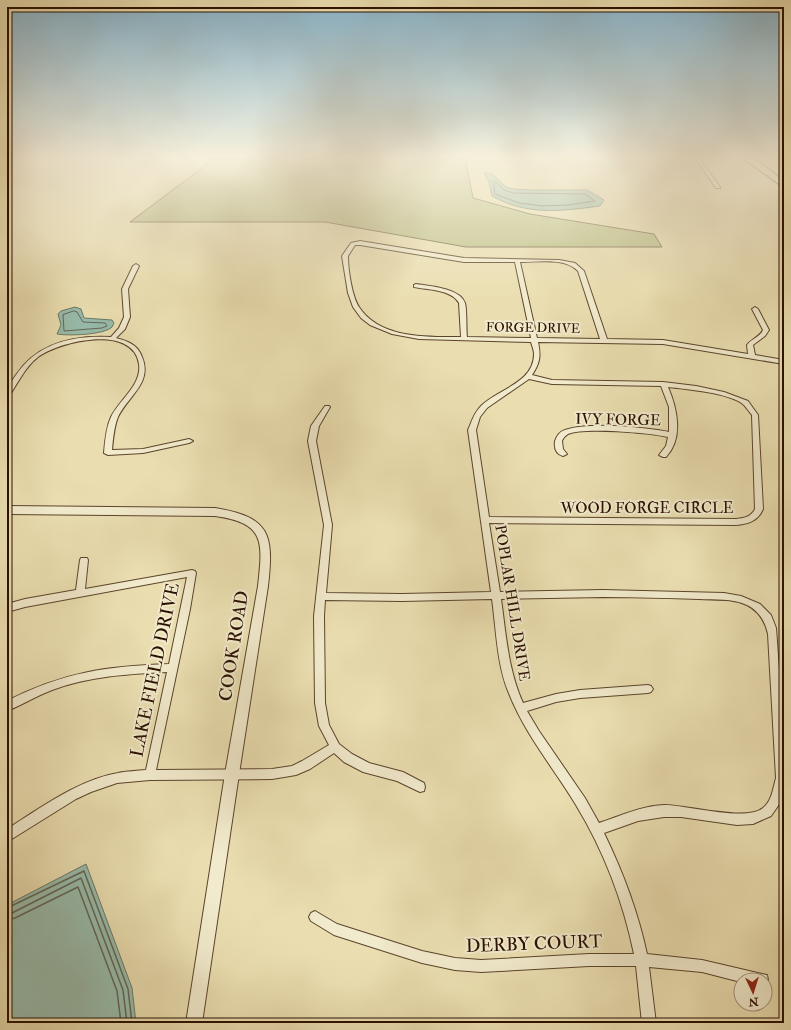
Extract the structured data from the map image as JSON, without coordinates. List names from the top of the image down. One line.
{"streets":{"street":["FORGE DRIVE","IVY FORGE","WOOD FORGE CIRCLE","POPLAR HILL DRIVE","COOK ROAD","LAKE FIELD DRIVE","DERBY COURT"]},"crossings":[["WOOD FORGE CIRCLE","POPLAR HILL DRIVE"],["POPLAR HILL DRIVE","DERBY COURT"]],"north":"bottom"}
